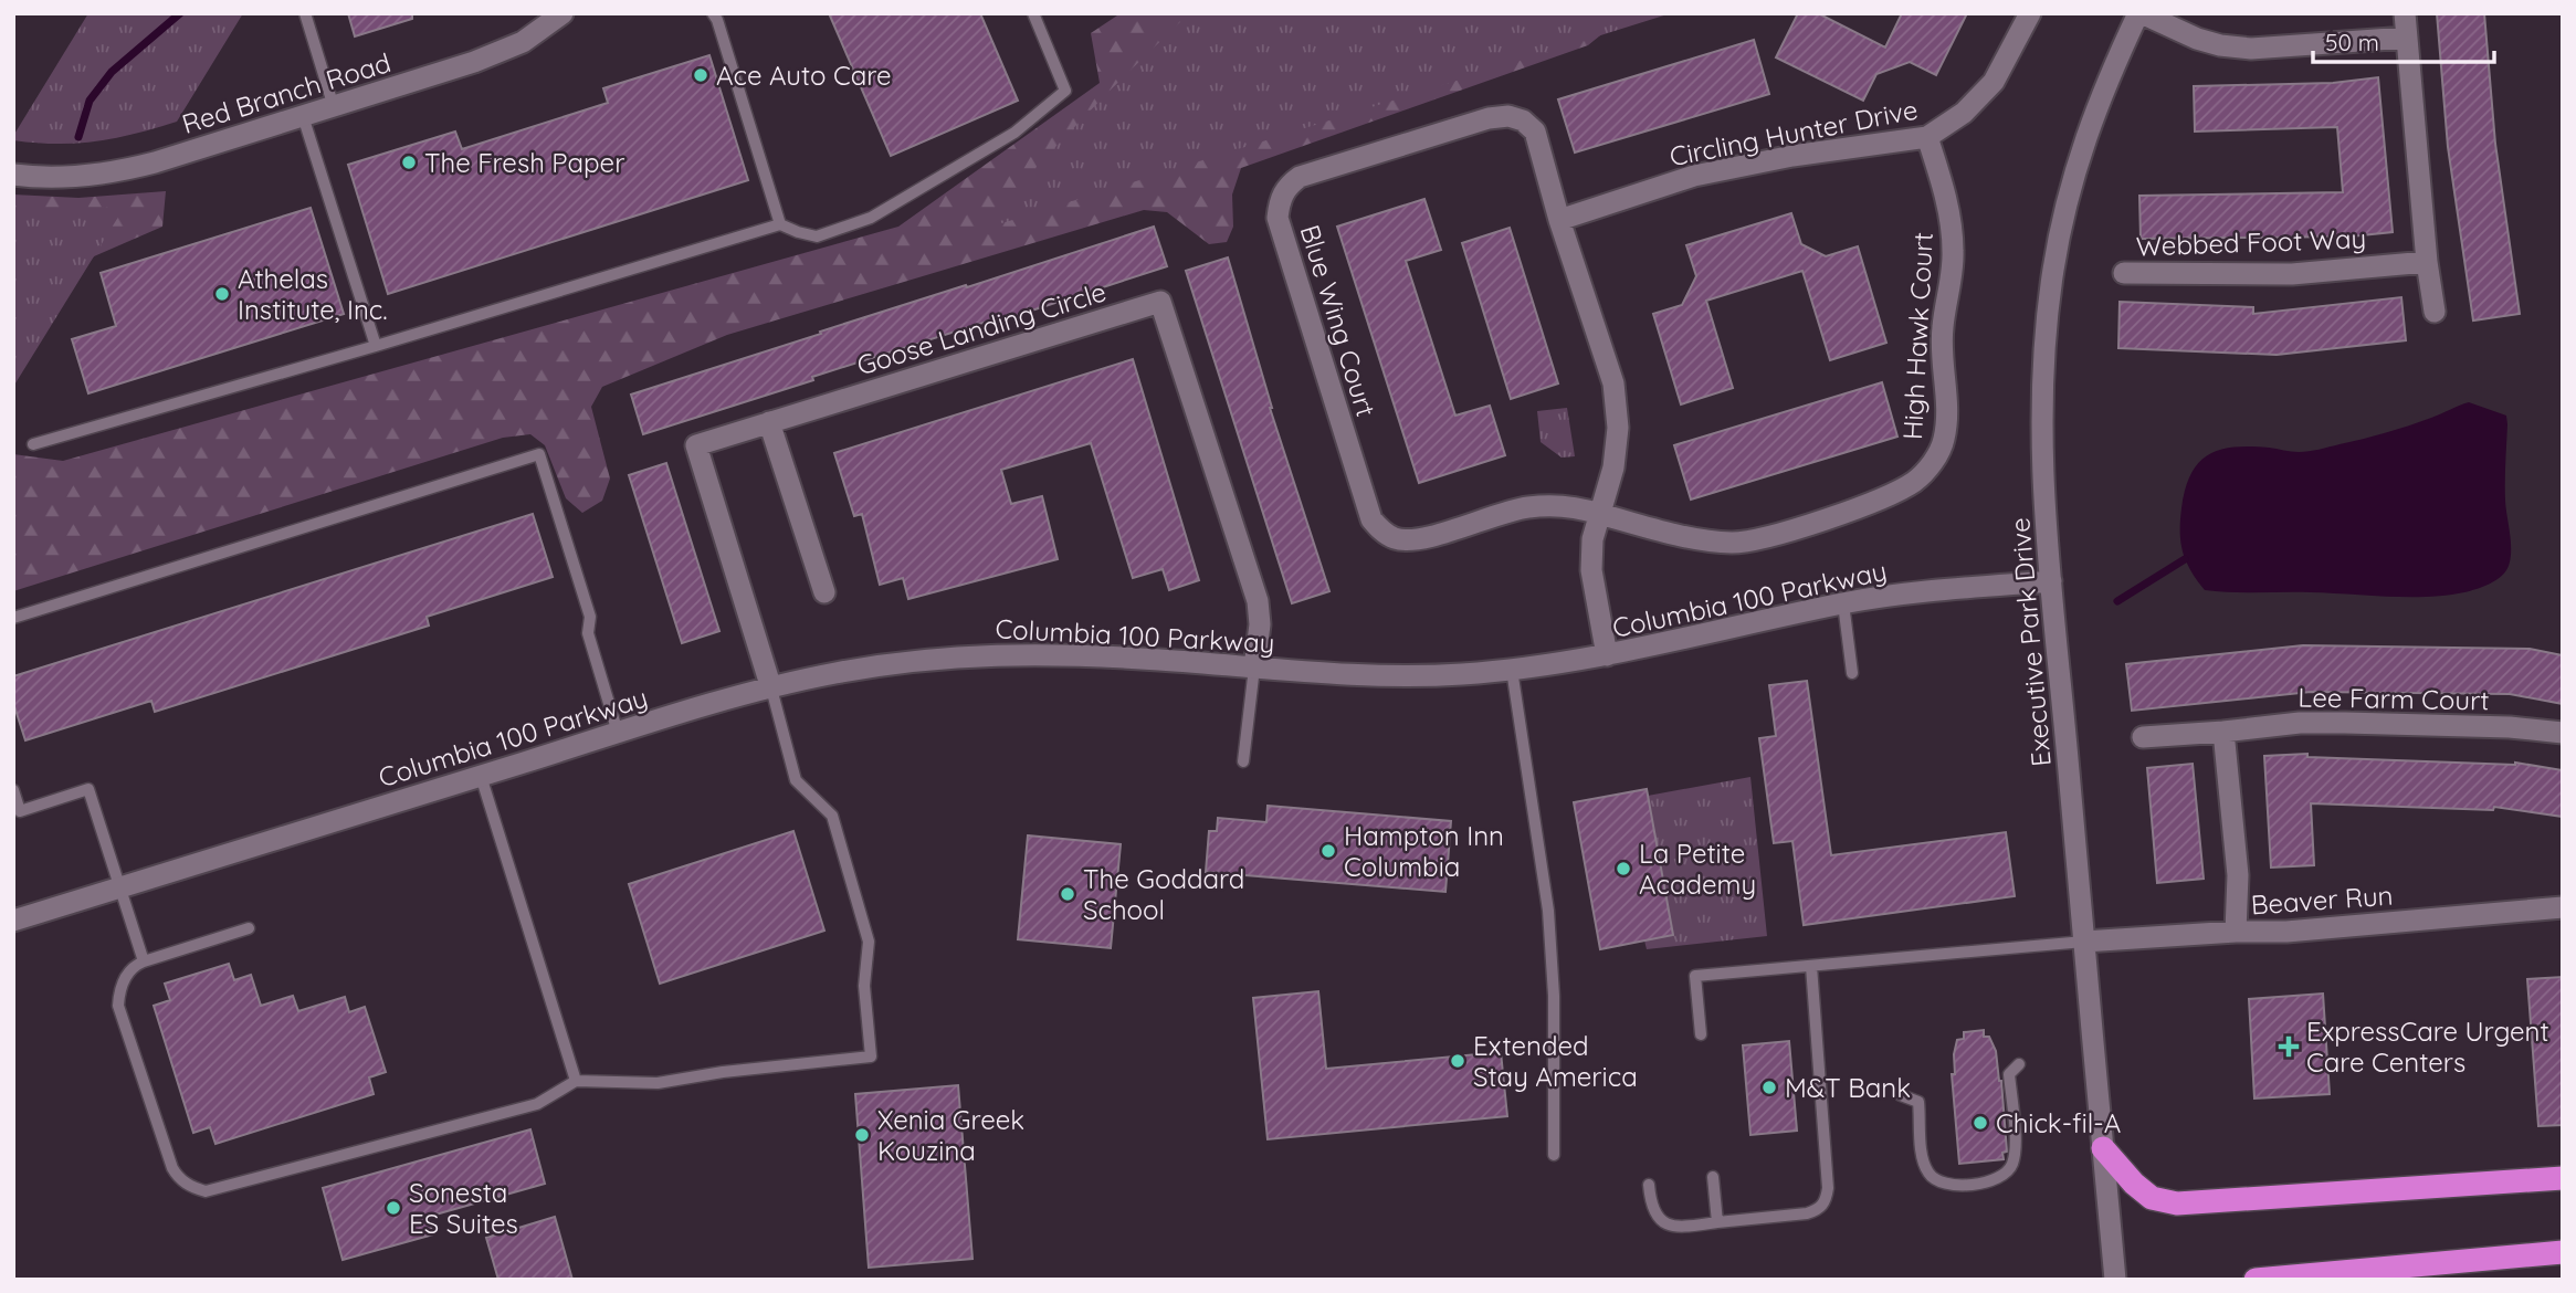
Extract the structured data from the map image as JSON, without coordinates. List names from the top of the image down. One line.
{"streets":{"street":["Red Branch Road","Circling Hunter Drive","Webbed Foot Way","Blue Wing Court","Goose Landing Circle","High Hawk Court","Columbia 100 Parkway","Executive Park Drive","Lee Farm Court","Beaver Run"]},"crossings":[["Circling Hunter Drive","Blue Wing Court"],["Circling Hunter Drive","High Hawk Court"],["Blue Wing Court","High Hawk Court"],["Blue Wing Court","Columbia 100 Parkway"],["Goose Landing Circle","Columbia 100 Parkway"],["Columbia 100 Parkway","Executive Park Drive"],["Executive Park Drive","Beaver Run"]],"places":{"other":["Ace Auto Care","The Fresh Paper","Athelas Institute, Inc.","Hampton Inn Columbia","La Petite Academy","The Goddard School","Extended Stay America","M&T Bank","Chick-fil-A","Xenia Greek Kouzina","Sonesta ES Suites"],"health":["ExpressCare Urgent Care Centers"]},"scale_bar":"50 m"}
